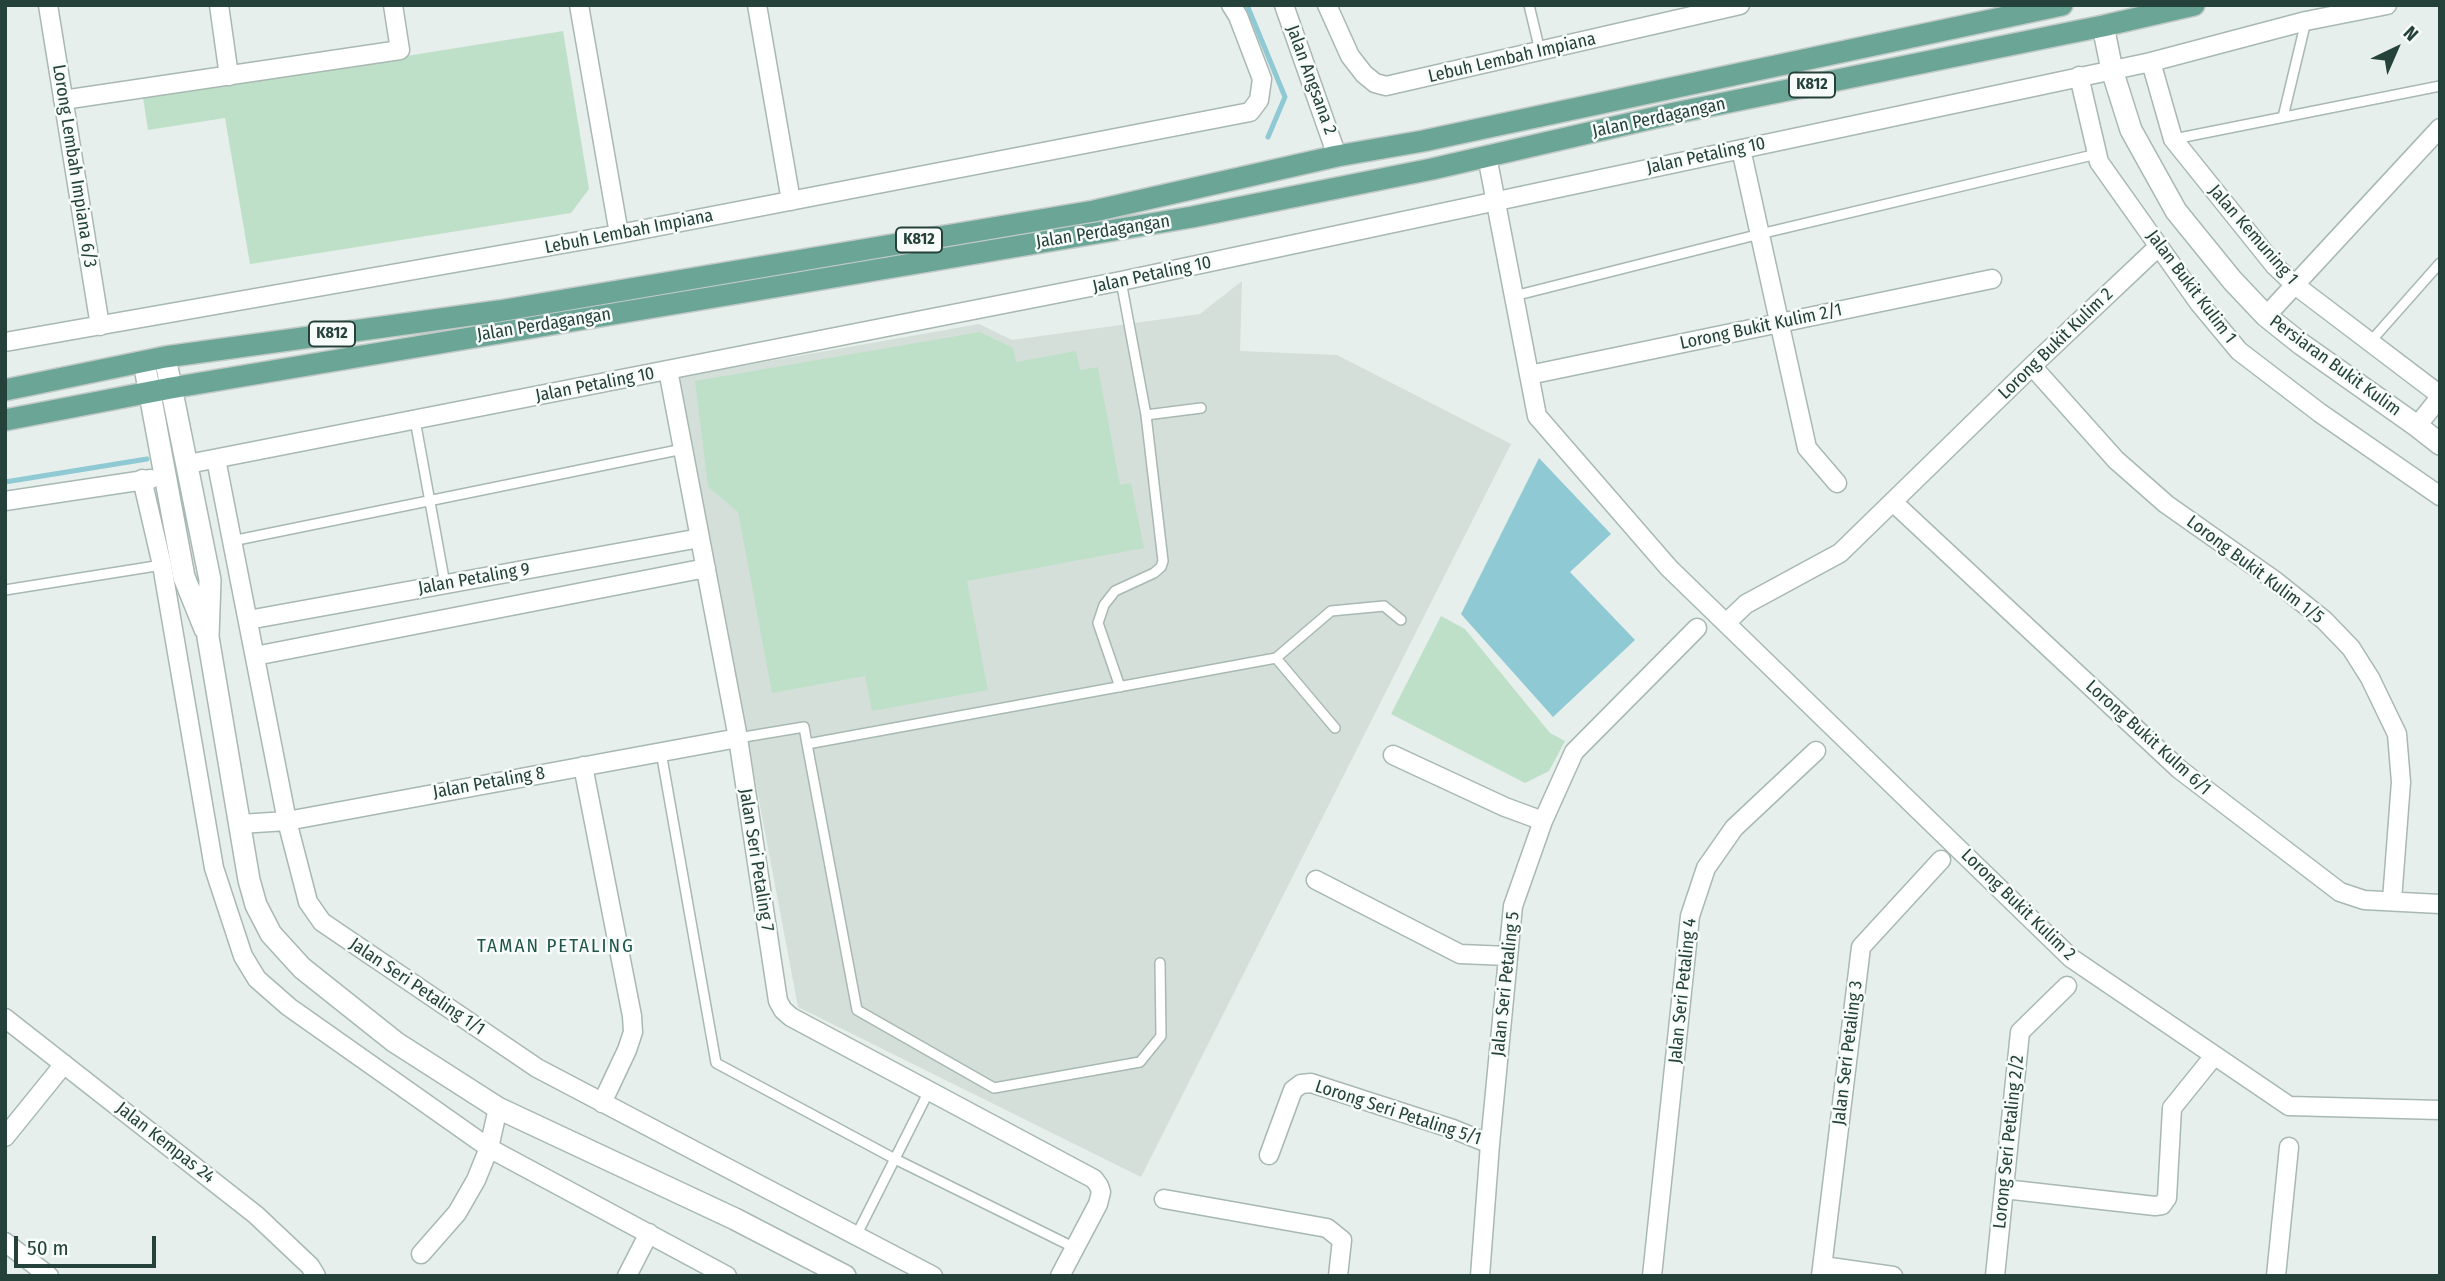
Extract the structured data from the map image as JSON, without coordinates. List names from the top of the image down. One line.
{"streets":{"main road":["K812","Jalan Perdagangan"],"street":["Lebuh Lembah Impiana","Jalan Angsana 2","Jalan Petaling 10","Lorong Lembah Impiana 6/3","Jalan Kemuning 1","Jalan Bukit Kulim 1","Lorong Bukit Kulim 2/1","Lorong Bukit Kulim 2","Persiaran Bukit Kulim","Lorong Bukit Kulim 1/5","Jalan Petaling 9","Lorong Bukit Kulm 6/1","Jalan Petaling 8","Jalan Seri Petaling 7","Jalan Seri Petaling 5","Jalan Seri Petaling 1/1","Jalan Seri Petaling 4","Jalan Seri Petaling 3","Lorong Seri Petaling 5/1","Lorong Seri Petaling 2/2","Jalan Kempas 24"]},"crossings":[["Lebuh Lembah Impiana","Lorong Lembah Impiana 6/3"],["Jalan Angsana 2","Jalan Perdagangan"],["Jalan Perdagangan","Lorong Bukit Kulim 2"],["Jalan Perdagangan","Persiaran Bukit Kulim"],["Jalan Petaling 10","Jalan Bukit Kulim 1"],["Jalan Petaling 10","Lorong Bukit Kulim 2"],["Jalan Petaling 10","Persiaran Bukit Kulim"],["Jalan Petaling 10","Jalan Seri Petaling 7"],["Jalan Petaling 10","Jalan Seri Petaling 1/1"],["Jalan Bukit Kulim 1","Lorong Bukit Kulim 2"],["Lorong Bukit Kulim 2/1","Lorong Bukit Kulim 2"],["Lorong Bukit Kulim 2","Lorong Bukit Kulim 1/5"],["Lorong Bukit Kulim 2","Lorong Bukit Kulm 6/1"],["Lorong Bukit Kulim 1/5","Lorong Bukit Kulm 6/1"],["Jalan Petaling 9","Jalan Seri Petaling 7"],["Jalan Petaling 9","Jalan Seri Petaling 1/1"],["Jalan Petaling 8","Jalan Seri Petaling 7"],["Jalan Petaling 8","Jalan Seri Petaling 1/1"],["Jalan Seri Petaling 5","Lorong Seri Petaling 5/1"]],"districts":["TAMAN PETALING"],"scale_bar":"50 m","north":"top right"}
